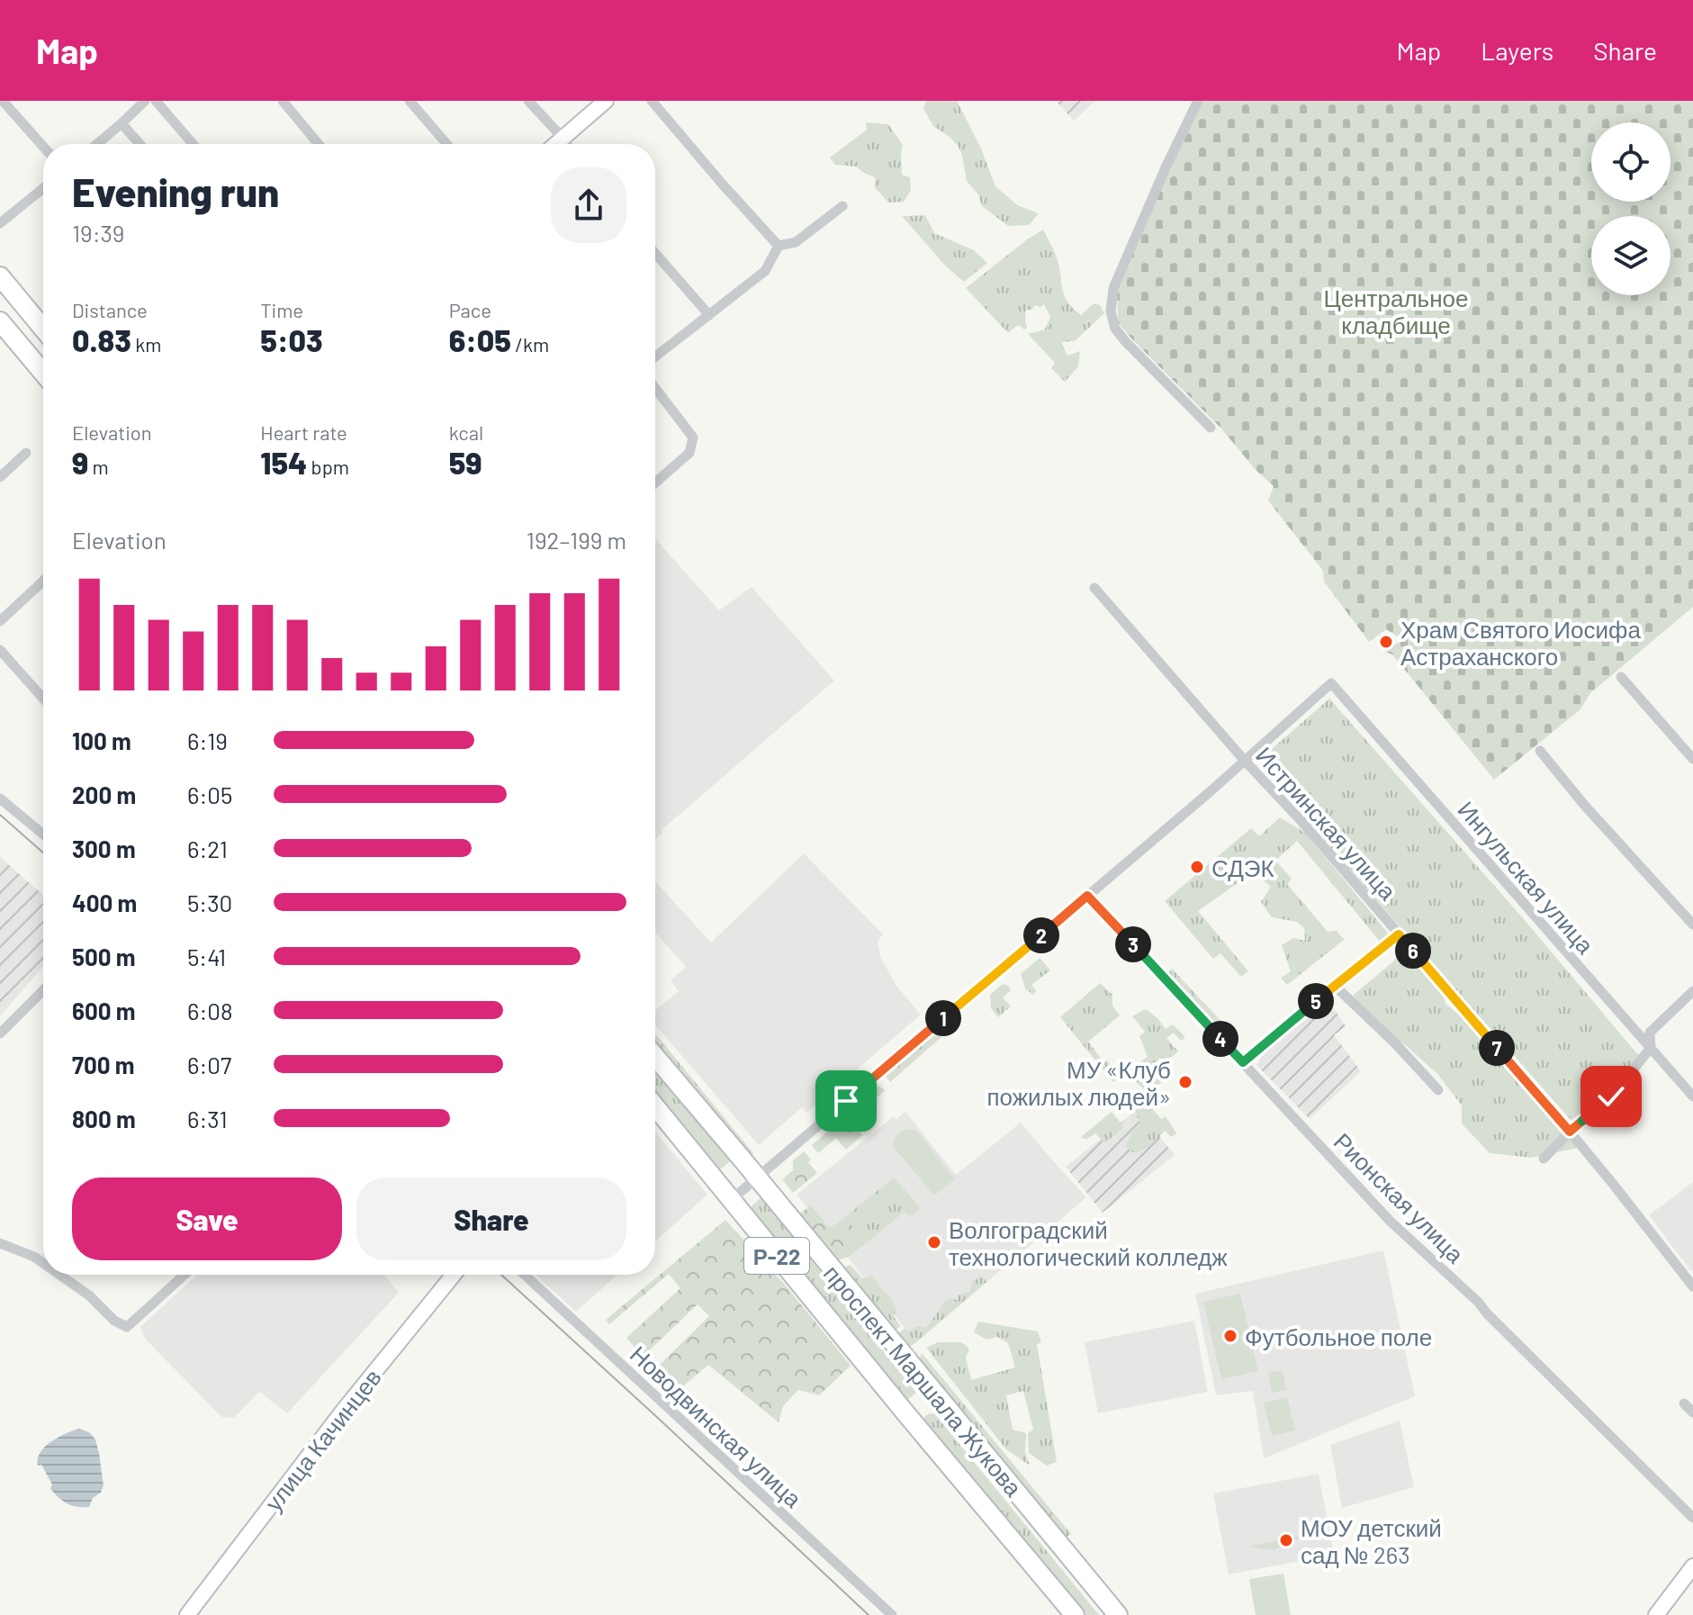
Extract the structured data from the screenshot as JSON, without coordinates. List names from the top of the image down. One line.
{"streets":{"highway":["Р-22","проспект Маршала Жукова"],"main road":["улица Качинцев"],"street":["Истринская улица","Ингульская улица","Рионская улица","Новодвинская улица"]},"crossings":[["Истринская улица","Ингульская улица"]],"parks":["Центральное кладбище"],"places":["Храм Святого Иосифа Астраханского","СДЭК","МУ «Клуб пожилых людей»","Волгоградский технологический колледж","Футбольное поле","МОУ детский сад № 263"],"page":{"header":"Map","nav":["Map","Layers","Share"],"heading":["Evening run","19:39"],"stats":[["Distance","0.83 km"],["Time","5:03"],["Pace","6:05 /km"],["Elevation","9 m"],["Heart rate","154 bpm"],["kcal","59"]],"chart":["Elevation","192–199 m"],"list":[{"name":"100 m","note":"6:19"},{"name":"200 m","note":"6:05"},{"name":"300 m","note":"6:21"},{"name":"400 m","note":"5:30"},{"name":"500 m","note":"5:41"},{"name":"600 m","note":"6:08"},{"name":"700 m","note":"6:07"},{"name":"800 m","note":"6:31"}],"pins":["2","3","6","5","1","4","7"],"buttons":["Save","Share"]}}
